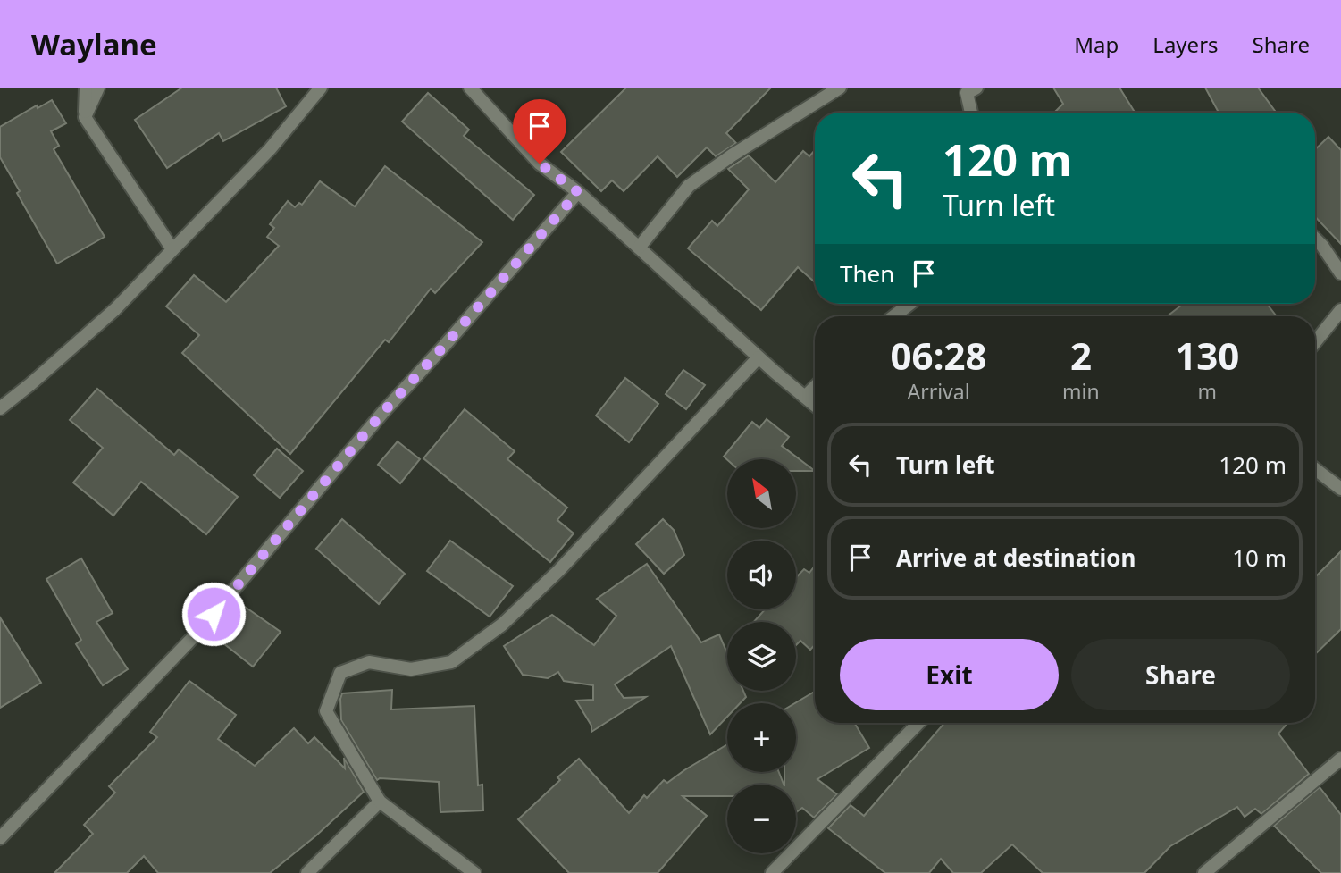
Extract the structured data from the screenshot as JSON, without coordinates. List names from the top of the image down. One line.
{"north":"top left","page":{"header":"Waylane","nav":["Map","Layers","Share"],"turn":["120 m","Turn left"],"then":"Then","eta":["06:28","Arrival","2","min","130","m"],"list":[{"name":"Turn left","value":"120 m"},{"name":"Arrive at destination","value":"10 m"}],"map_buttons":["+","−"],"buttons":["Exit","Share"]}}
